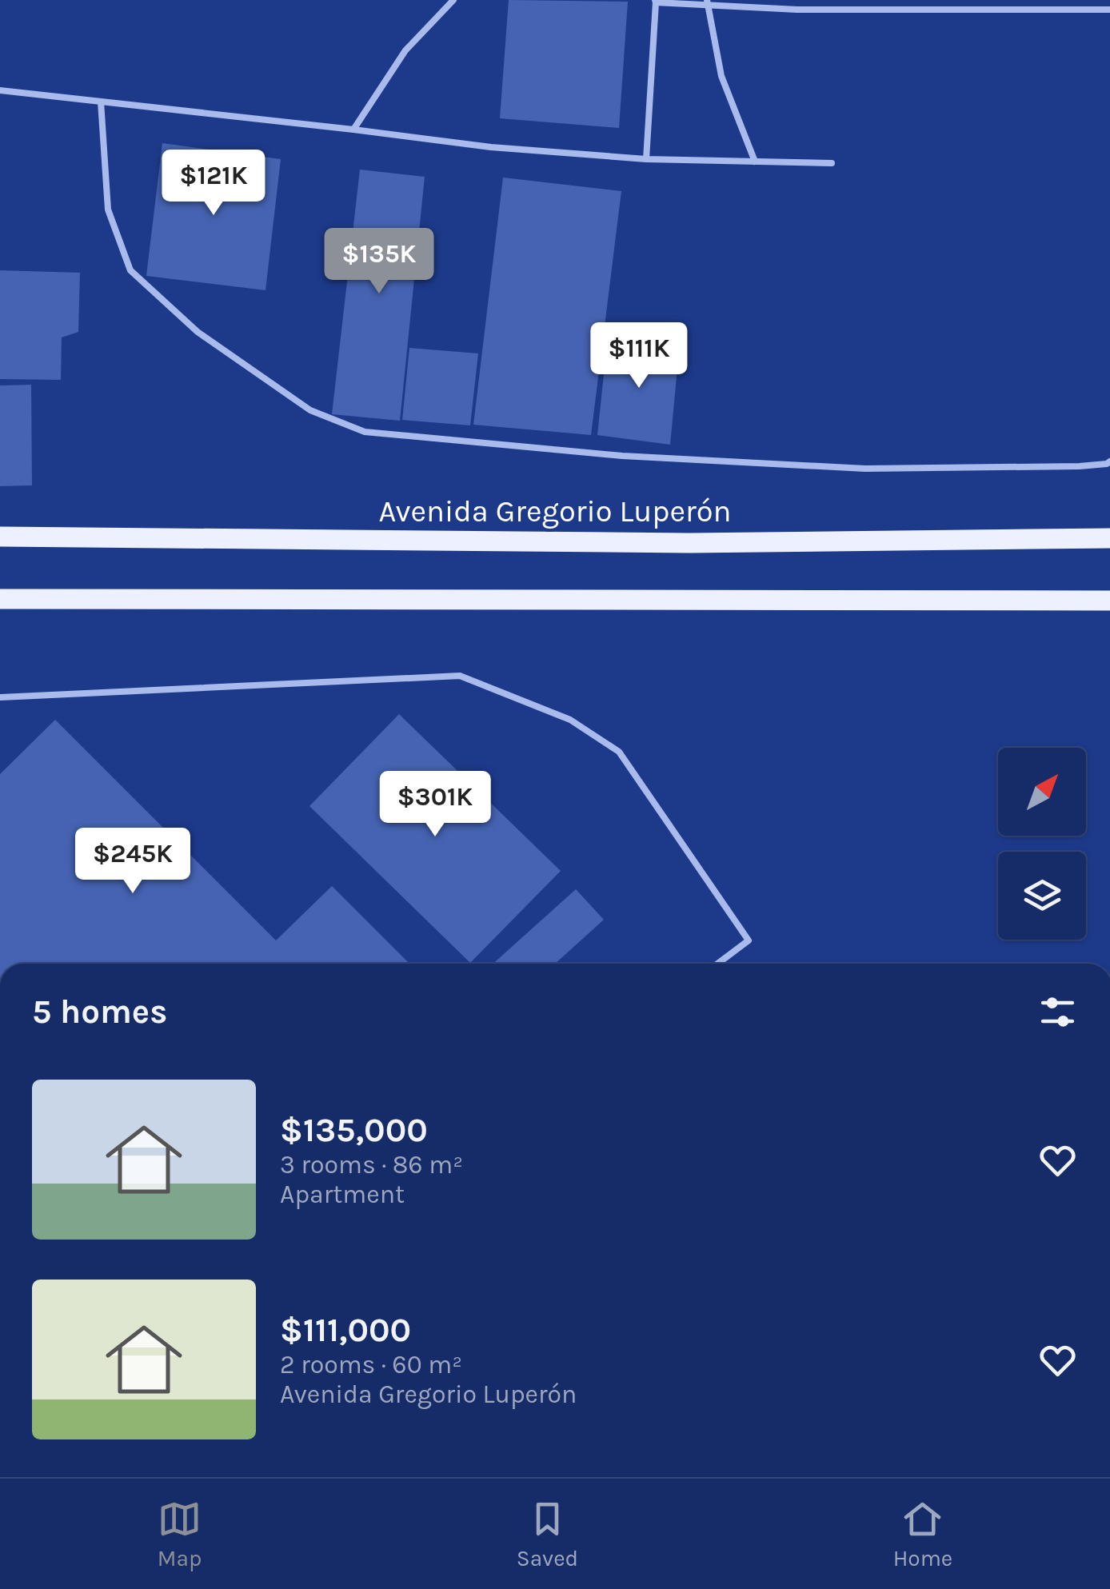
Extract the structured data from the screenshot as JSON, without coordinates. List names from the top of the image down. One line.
{"streets":{"main road":["Avenida Gregorio Luperón"]},"north":"top right","page":{"price":["$121K","$135K","$111K","$301K","$245K"],"heading":"5 homes","list":[{"name":"$135,000","note":"3 rooms · 86 m² · Apartment"},{"name":"$111,000","note":"2 rooms · 60 m² · Avenida Gregorio Luperón"}],"tabs":["Map","Saved","Home"]}}
